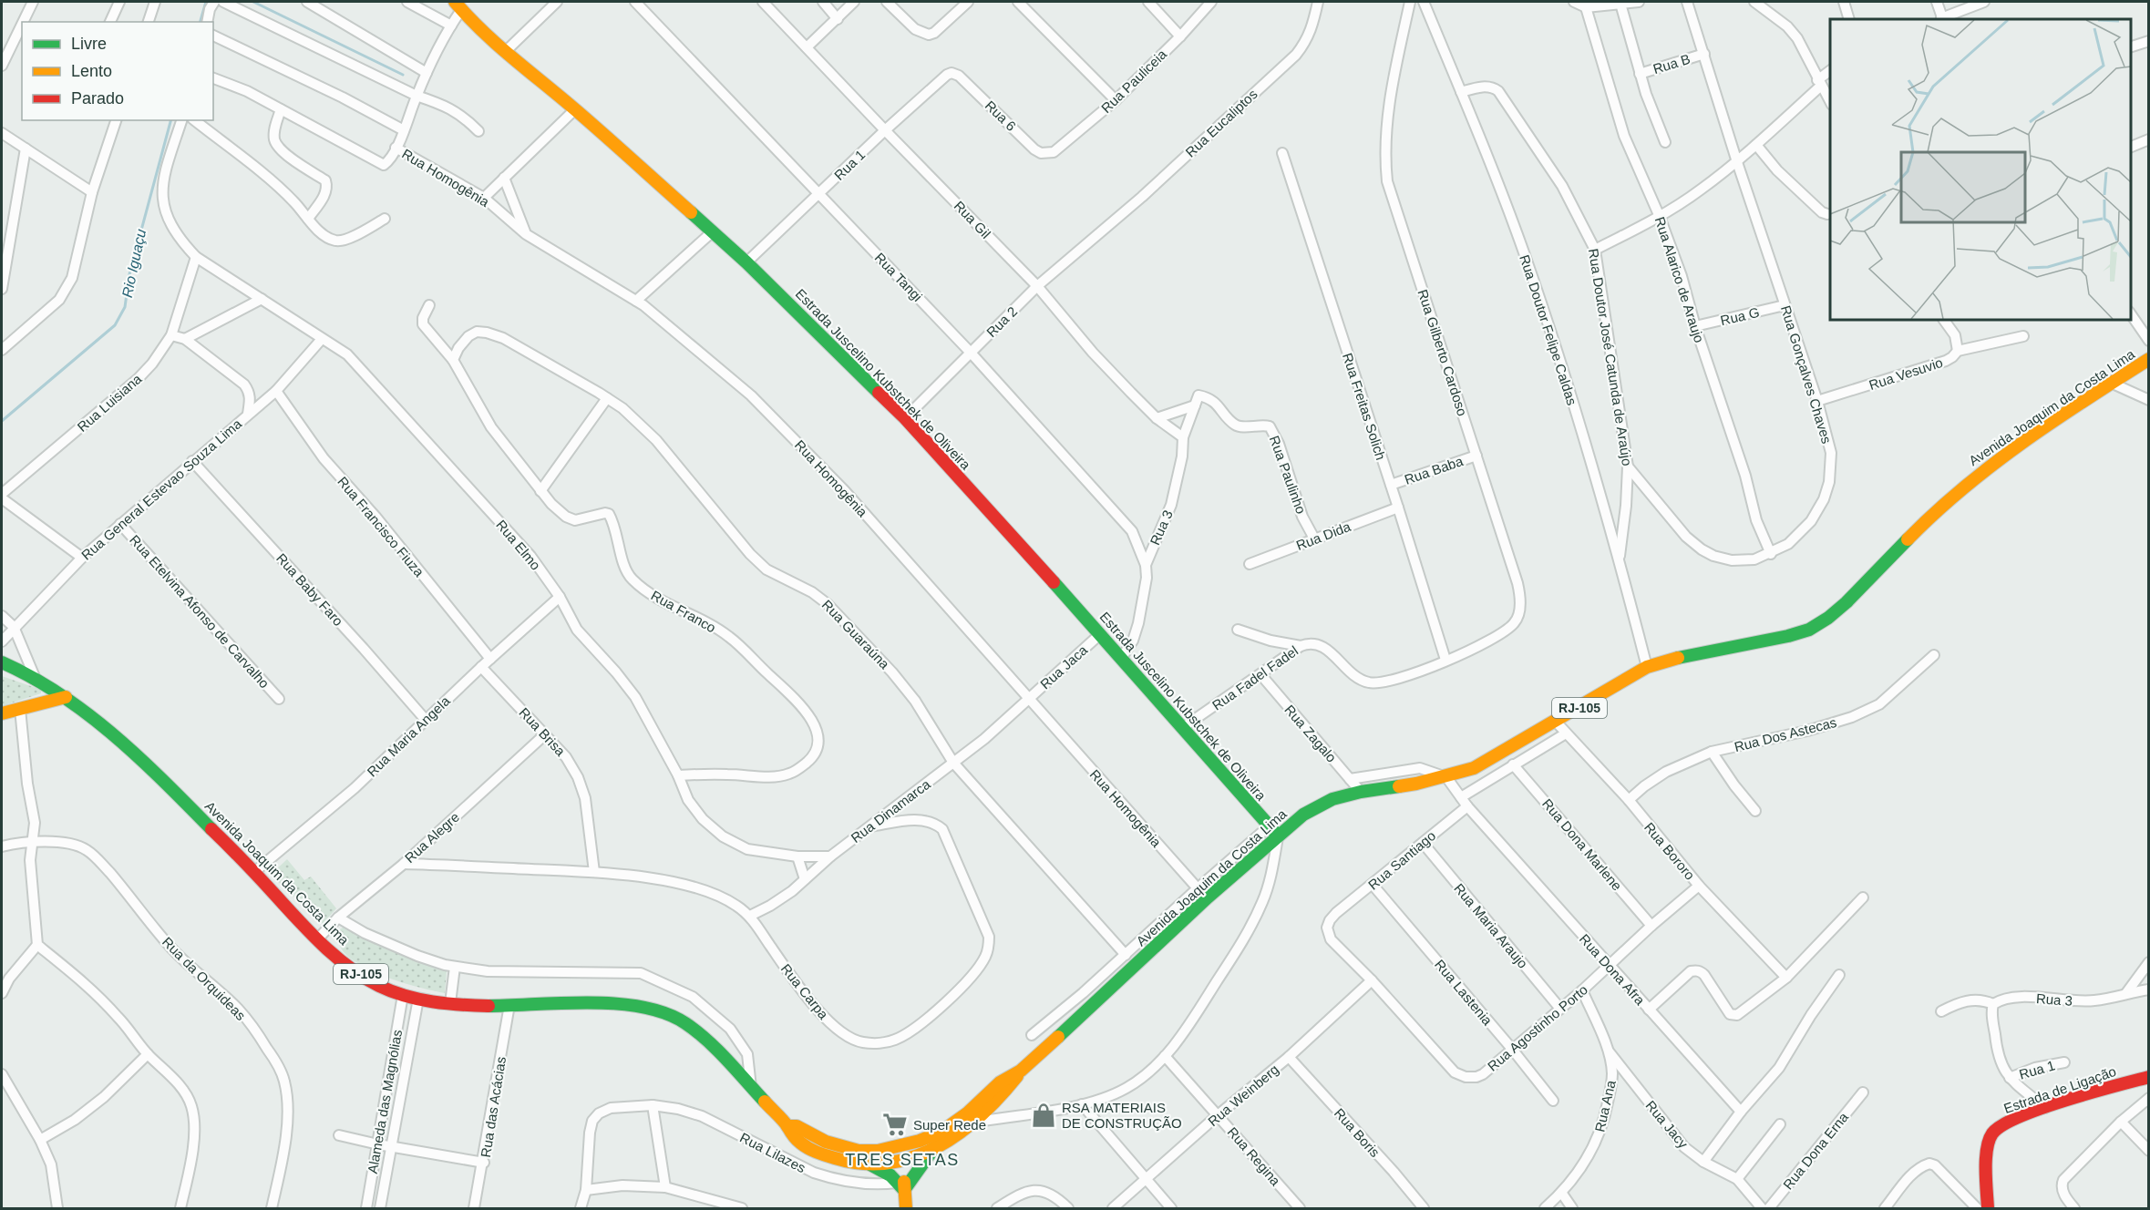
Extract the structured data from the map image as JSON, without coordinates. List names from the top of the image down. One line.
{"streets":{"main road":["Estrada Juscelino Kubstchek de Oliveira","Avenida Joaquim da Costa Lima","RJ-105","Estrada de Ligação"],"street":["Rua B","Rua Pauliceia","Rua 6","Rua Eucaliptos","Rua 1","Rua Homogênia","Rua Gil","Rua Tangi","Rua Alarico de Araujo","Rua G","Rua 2","Rua Doutor Felipe Caldas","Rua Gilberto Cardoso","Rua Doutor José Catunda de Araújo","Rua Vesuvio","Rua Gonçalves Chaves","Rua Luisiana","Rua Freitas Solich","Rua Baba","Rua Paulinho","Rua General Estevao Souza Lima","Rua Francisco Fiuza","Rua 3","Rua Dida","Rua Elmo","Rua Baby Faro","Rua Etelvina Afonso de Carvalho","Rua Franco","Rua Guaraúna","Rua Jaca","Rua Fadel Fadel","Rua Brisa","Rua Zagalo","Rua Dos Astecas","Rua Maria Angela","Rua Dinamarca","Rua Alegre","Rua Dona Marlene","Rua Bororo","Rua Santiago","Rua Maria Araujo","Rua Dona Afra","Rua da Orquideas","Rua Carpa","Rua Lastenia","Rua Agostinho Porto","Rua Weinberg","Alameda das Magnólias","Rua Ana","Rua das Acácias","Rua Jacy","Rua Boris","Rua Dona Erna","Rua Lilazes","Rua Regina"]},"crossings":[["Rua B","Rua Gonçalves Chaves"],["Rua Pauliceia","Rua 6"],["Rua 6","Rua 1"],["Rua Eucaliptos","Rua 2"],["Rua 1","Rua Gil"],["Rua 1","Rua Tangi"],["Rua 1","Estrada Juscelino Kubstchek de Oliveira"],["Rua Homogênia","Rua Jaca"],["Rua Homogênia","Rua Dinamarca"],["Rua Gil","Rua 2"],["Rua Gil","Rua 3"],["Rua Tangi","Rua 2"],["Rua Tangi","Rua 3"],["Rua Alarico de Araujo","Rua G"],["Rua Alarico de Araujo","Rua Gonçalves Chaves"],["Rua G","Rua Gonçalves Chaves"],["Rua 2","Estrada Juscelino Kubstchek de Oliveira"],["Rua Doutor Felipe Caldas","Rua Doutor José Catunda de Araújo"],["Rua Doutor Felipe Caldas","Avenida Joaquim da Costa Lima"],["Rua Gilberto Cardoso","Rua Freitas Solich"],["Rua Gilberto Cardoso","Rua Baba"],["Rua Gilberto Cardoso","Rua Fadel Fadel"],["Rua Doutor José Catunda de Araújo","Rua Gonçalves Chaves"],["Rua Vesuvio","Rua Gonçalves Chaves"],["Estrada Juscelino Kubstchek de Oliveira","Avenida Joaquim da Costa Lima"],["Estrada Juscelino Kubstchek de Oliveira","Rua 3"],["Estrada Juscelino Kubstchek de Oliveira","Rua Jaca"],["Estrada Juscelino Kubstchek de Oliveira","Rua Fadel Fadel"],["Rua Luisiana","Rua Elmo"],["Rua Freitas Solich","Rua Baba"],["Rua Freitas Solich","Rua Dida"],["Rua Freitas Solich","Rua Fadel Fadel"],["Avenida Joaquim da Costa Lima","Rua Zagalo"],["Avenida Joaquim da Costa Lima","Rua Maria Angela"],["Avenida Joaquim da Costa Lima","Rua Alegre"],["Avenida Joaquim da Costa Lima","Rua Bororo"],["Avenida Joaquim da Costa Lima","Rua Dona Afra"],["Avenida Joaquim da Costa Lima","Alameda das Magnólias"],["Avenida Joaquim da Costa Lima","Rua das Acácias"],["Rua Paulinho","Rua 3"],["Rua Paulinho","Rua Dida"],["Rua General Estevao Souza Lima","Rua Francisco Fiuza"],["Rua General Estevao Souza Lima","Rua Elmo"],["Rua General Estevao Souza Lima","Rua Baby Faro"],["Rua General Estevao Souza Lima","Rua Etelvina Afonso de Carvalho"],["Rua Francisco Fiuza","Rua Maria Angela"],["Rua Elmo","Rua Franco"],["Rua Elmo","Rua Maria Angela"],["Rua Elmo","Rua Dinamarca"],["Rua Baby Faro","Rua Maria Angela"],["Rua Franco","Rua Guaraúna"],["Rua Guaraúna","Rua Dinamarca"],["Rua Jaca","Rua Dinamarca"],["Rua Fadel Fadel","Rua Zagalo"],["Rua Brisa","Rua Maria Angela"],["Rua Brisa","Rua Alegre"],["Rua Brisa","Rua Carpa"],["Rua Dos Astecas","Rua Bororo"],["Rua Dinamarca","Rua Carpa"],["Rua Alegre","Rua Carpa"],["Rua Dona Marlene","Rua Agostinho Porto"],["Rua Bororo","Rua Agostinho Porto"],["Rua Santiago","Rua Maria Araujo"],["Rua Santiago","Rua Dona Afra"],["Rua Santiago","Rua Lastenia"],["Rua Santiago","Rua Agostinho Porto"],["Rua Maria Araujo","Rua Agostinho Porto"],["Rua Dona Afra","Rua Agostinho Porto"],["Rua Lastenia","Rua Agostinho Porto"],["Rua Agostinho Porto","Rua Weinberg"],["Rua Agostinho Porto","Rua Ana"],["Rua Weinberg","Rua Boris"],["Rua Weinberg","Rua Regina"],["Rua Ana","Rua Jacy"]],"districts":["TRES SETAS"],"water":["Rio Iguaçu"],"places":{"shop":["RSA MATERIAIS DE CONSTRUÇÃO"],"supermarket":["Super Rede"]},"legend":["Livre","Lento","Parado"]}
